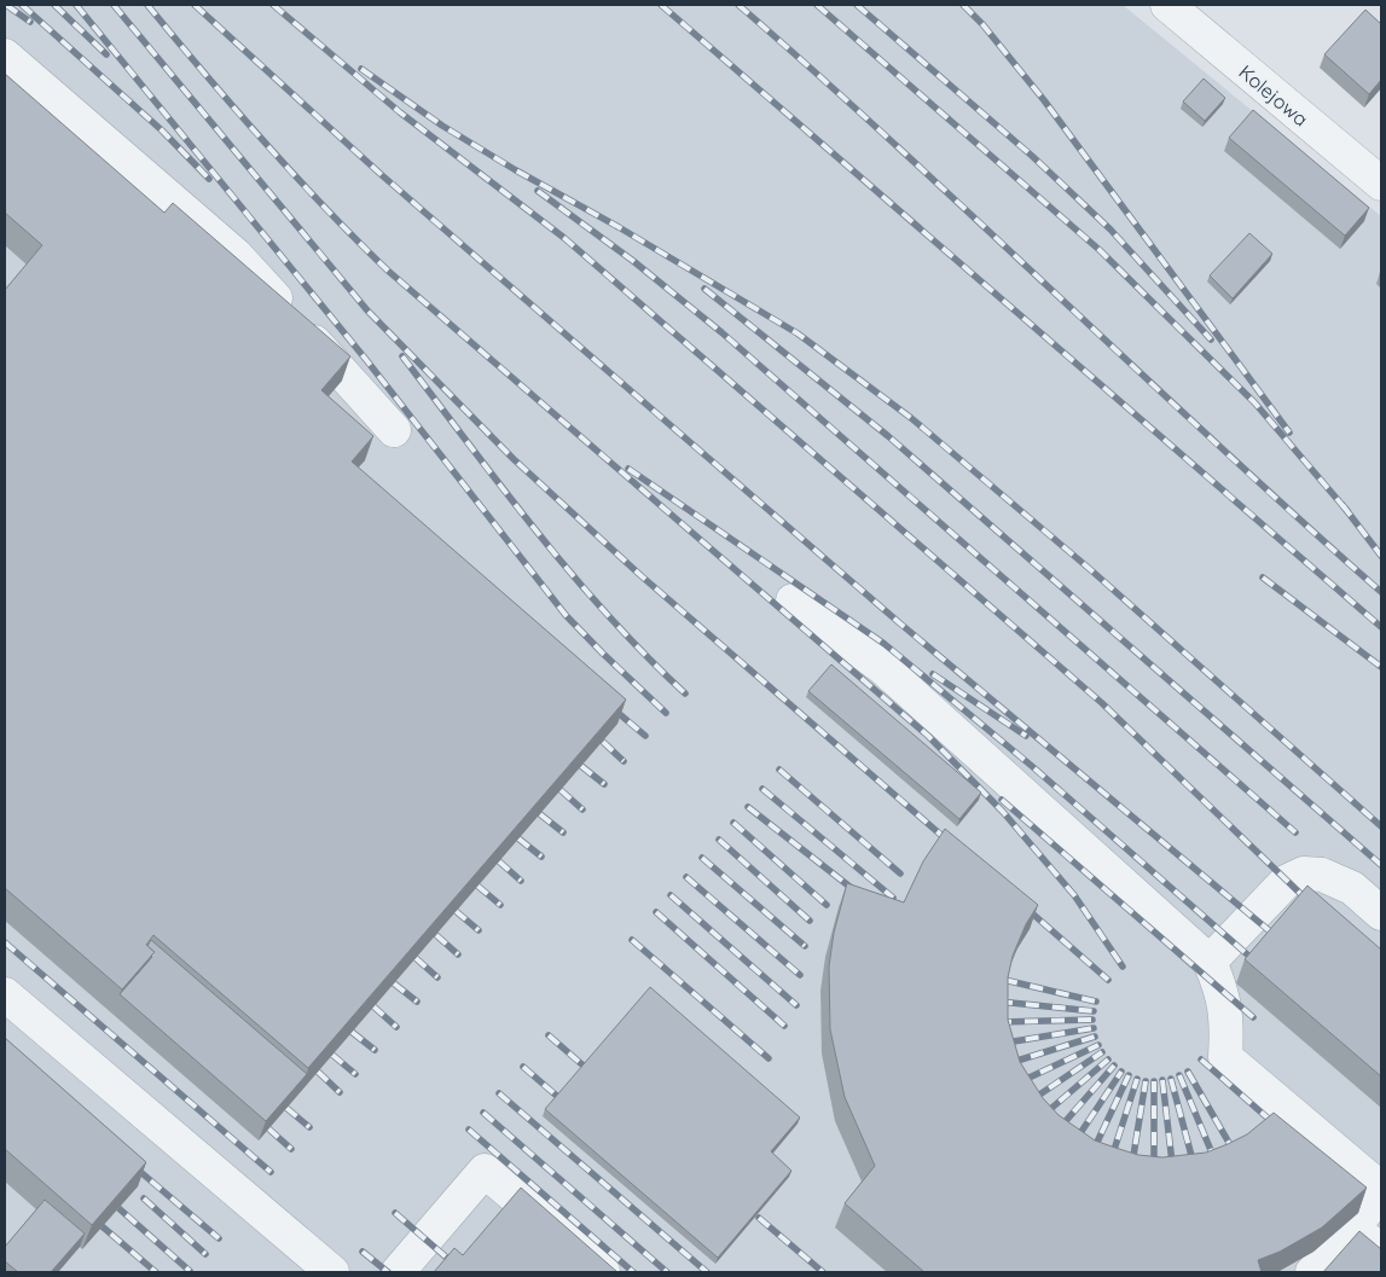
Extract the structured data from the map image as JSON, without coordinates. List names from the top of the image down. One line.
{"streets":{"street":["Kolejowa"]}}
